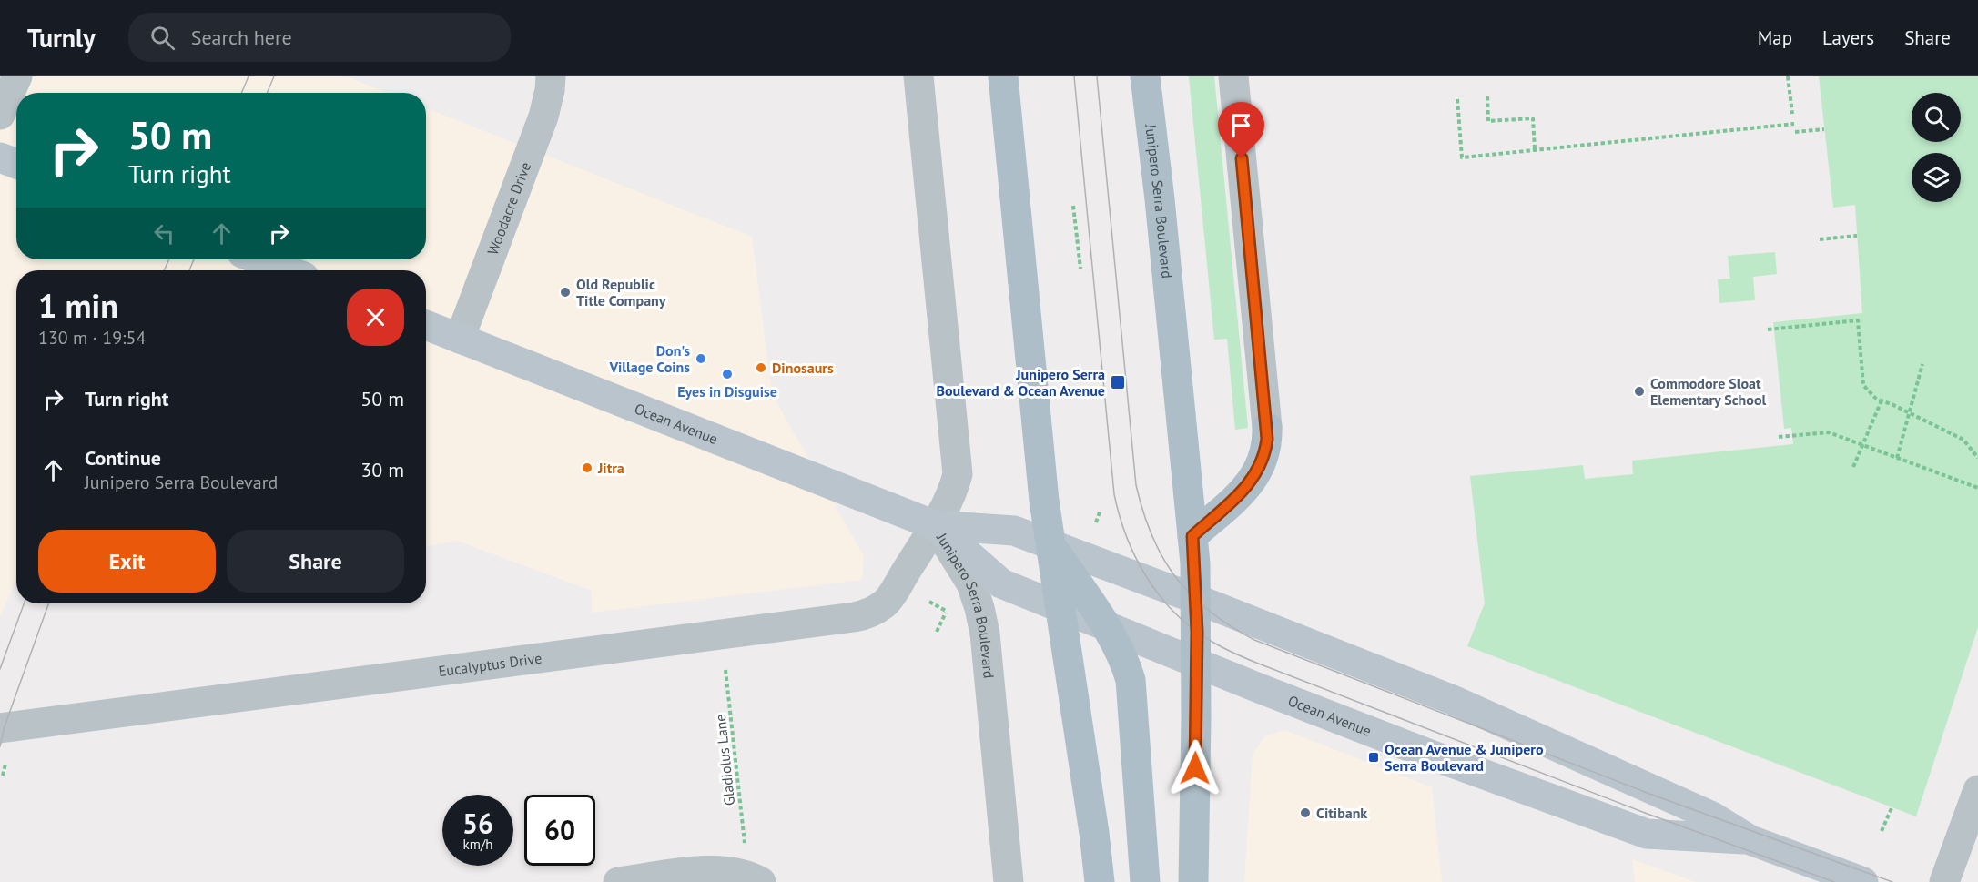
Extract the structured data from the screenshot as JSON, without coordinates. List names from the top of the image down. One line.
{"streets":{"main road":["Junipero Serra Boulevard","Ocean Avenue"],"street":["Woodacre Drive","Eucalyptus Drive"],"path":["Gladiolus Lane"]},"crossings":[["Junipero Serra Boulevard","Ocean Avenue"],["Junipero Serra Boulevard","Eucalyptus Drive"],["Woodacre Drive","Ocean Avenue"],["Ocean Avenue","Eucalyptus Drive"]],"places":{"other":["Old Republic Title Company","Don's Village Coins","Dinosaurs","Eyes in Disguise","Commodore Sloat Elementary School","Jitra","Citibank"],"transit":["Junipero Serra Boulevard & Ocean Avenue","Ocean Avenue & Junipero Serra Boulevard"]},"page":{"header":"Turnly","search":"Search here","nav":["Map","Layers","Share"],"turn":["50 m","Turn right"],"heading":["1 min","130 m · 19:54"],"list":[{"name":"Turn right","value":"50 m"},{"name":"Continue","note":"Junipero Serra Boulevard","value":"30 m"}],"buttons":["Exit","Share"],"speed":"56 km/h","limit":"60"}}
